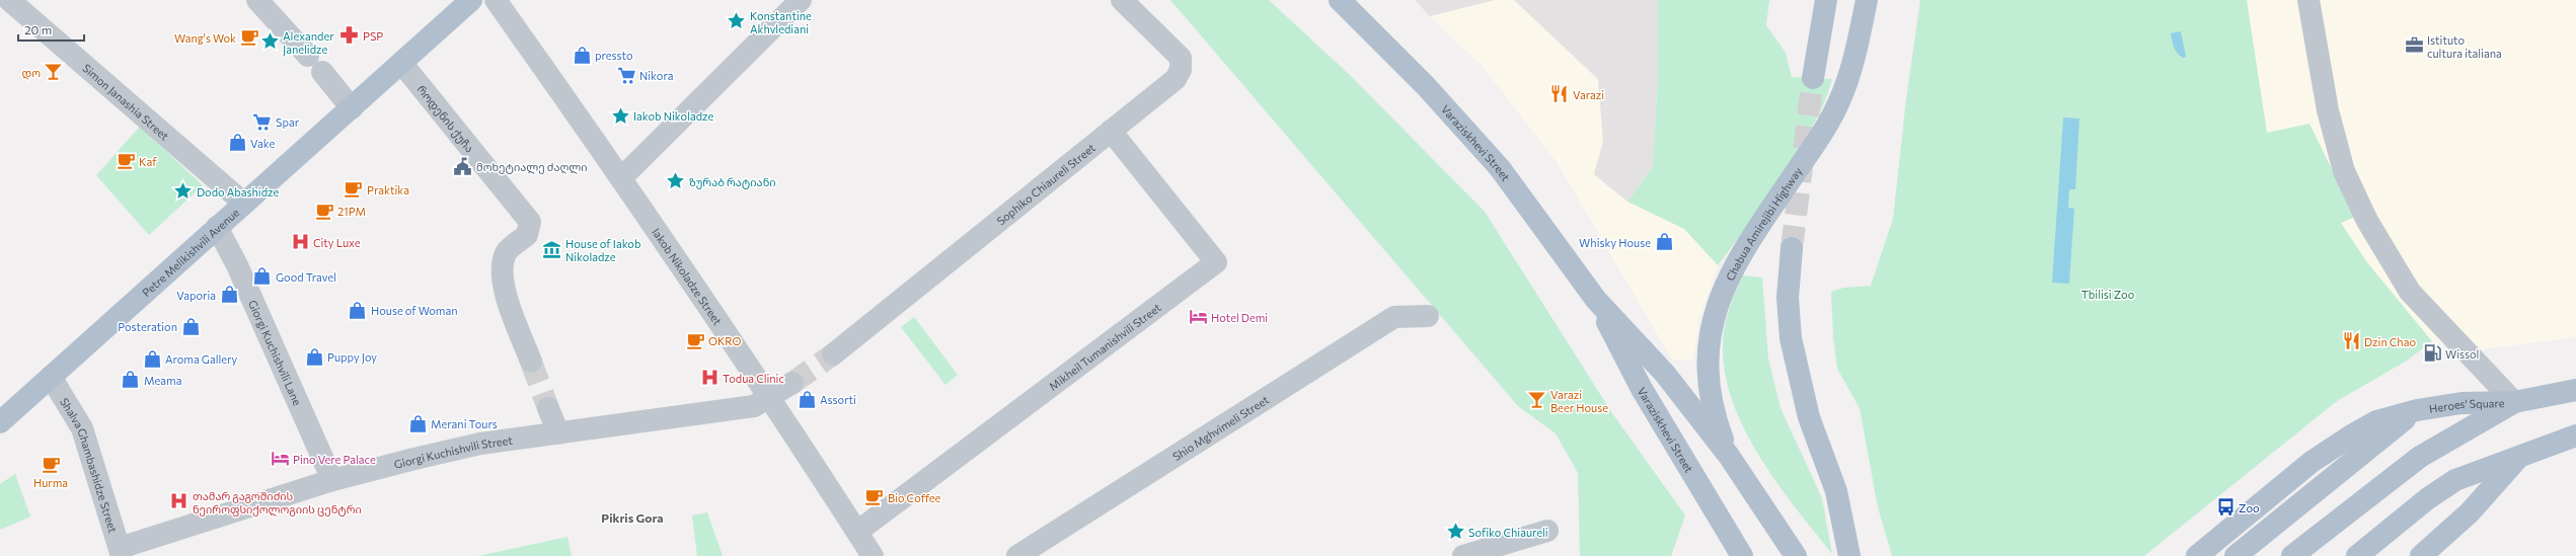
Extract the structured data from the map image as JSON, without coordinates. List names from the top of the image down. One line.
{"streets":{"main road":["Varaziskhevi Street","Chabua Amirejibi Highway","Petre Melikishvili Avenue","Heroes' Square"],"street":["Simon Janashia Street","როდენის ქუჩა","Sophiko Chiaureli Street","Iakob Nikoladze Street","Mikheil Tumanishvili Street","Giorgi Kuchishvili Lane","Shio Mghvimeli Street","Giorgi Kuchishvili Street","Shalva Ghambashidze Street"]},"crossings":[["Simon Janashia Street","Petre Melikishvili Avenue"],["როდენის ქუჩა","Petre Melikishvili Avenue"],["Varaziskhevi Street","Chabua Amirejibi Highway"],["Sophiko Chiaureli Street","Mikheil Tumanishvili Street"],["Petre Melikishvili Avenue","Giorgi Kuchishvili Lane"],["Petre Melikishvili Avenue","Shalva Ghambashidze Street"],["Iakob Nikoladze Street","Mikheil Tumanishvili Street"],["Iakob Nikoladze Street","Giorgi Kuchishvili Street"],["Giorgi Kuchishvili Lane","Giorgi Kuchishvili Street"],["Giorgi Kuchishvili Street","Shalva Ghambashidze Street"]],"districts":["Pikris Gora"],"parks":["Tbilisi Zoo"],"places":{"place":["Konstantine Akhvlediani","Alexander Janelidze","Iakob Nikoladze","ზურაბ რატიანი","Dodo Abashidze","Sofiko Chiaureli"],"pharmacy":["PSP"],"cafe":["Wang's Wok","Kaf","Praktika","21PM","OKRO","Hurma","Bio Coffee"],"office":["Istituto cultura italiana"],"shop":["pressto","Vake","Whisky House","Good Travel","Vaporia","House of Woman","Posteration","Puppy Joy","Aroma Gallery","Meama","Assorti","Merani Tours"],"bar":["დო","Varazi Beer House"],"supermarket":["Nikora","Spar"],"restaurant":["Varazi","Dzin Chao"],"public building":["მოხეტიალე ძაღლი"],"hospital":["City Luxe","Todua Clinic","თამარ გაგოშიძის ნეიროფსიქოლოგიის ცენტრი"],"museum":["House of Iakob Nikoladze"],"hotel":["Hotel Demi","Pino Vere Palace"],"fuel station":["Wissol"],"bus stop":["Zoo"]},"scale_bar":"20 m"}
